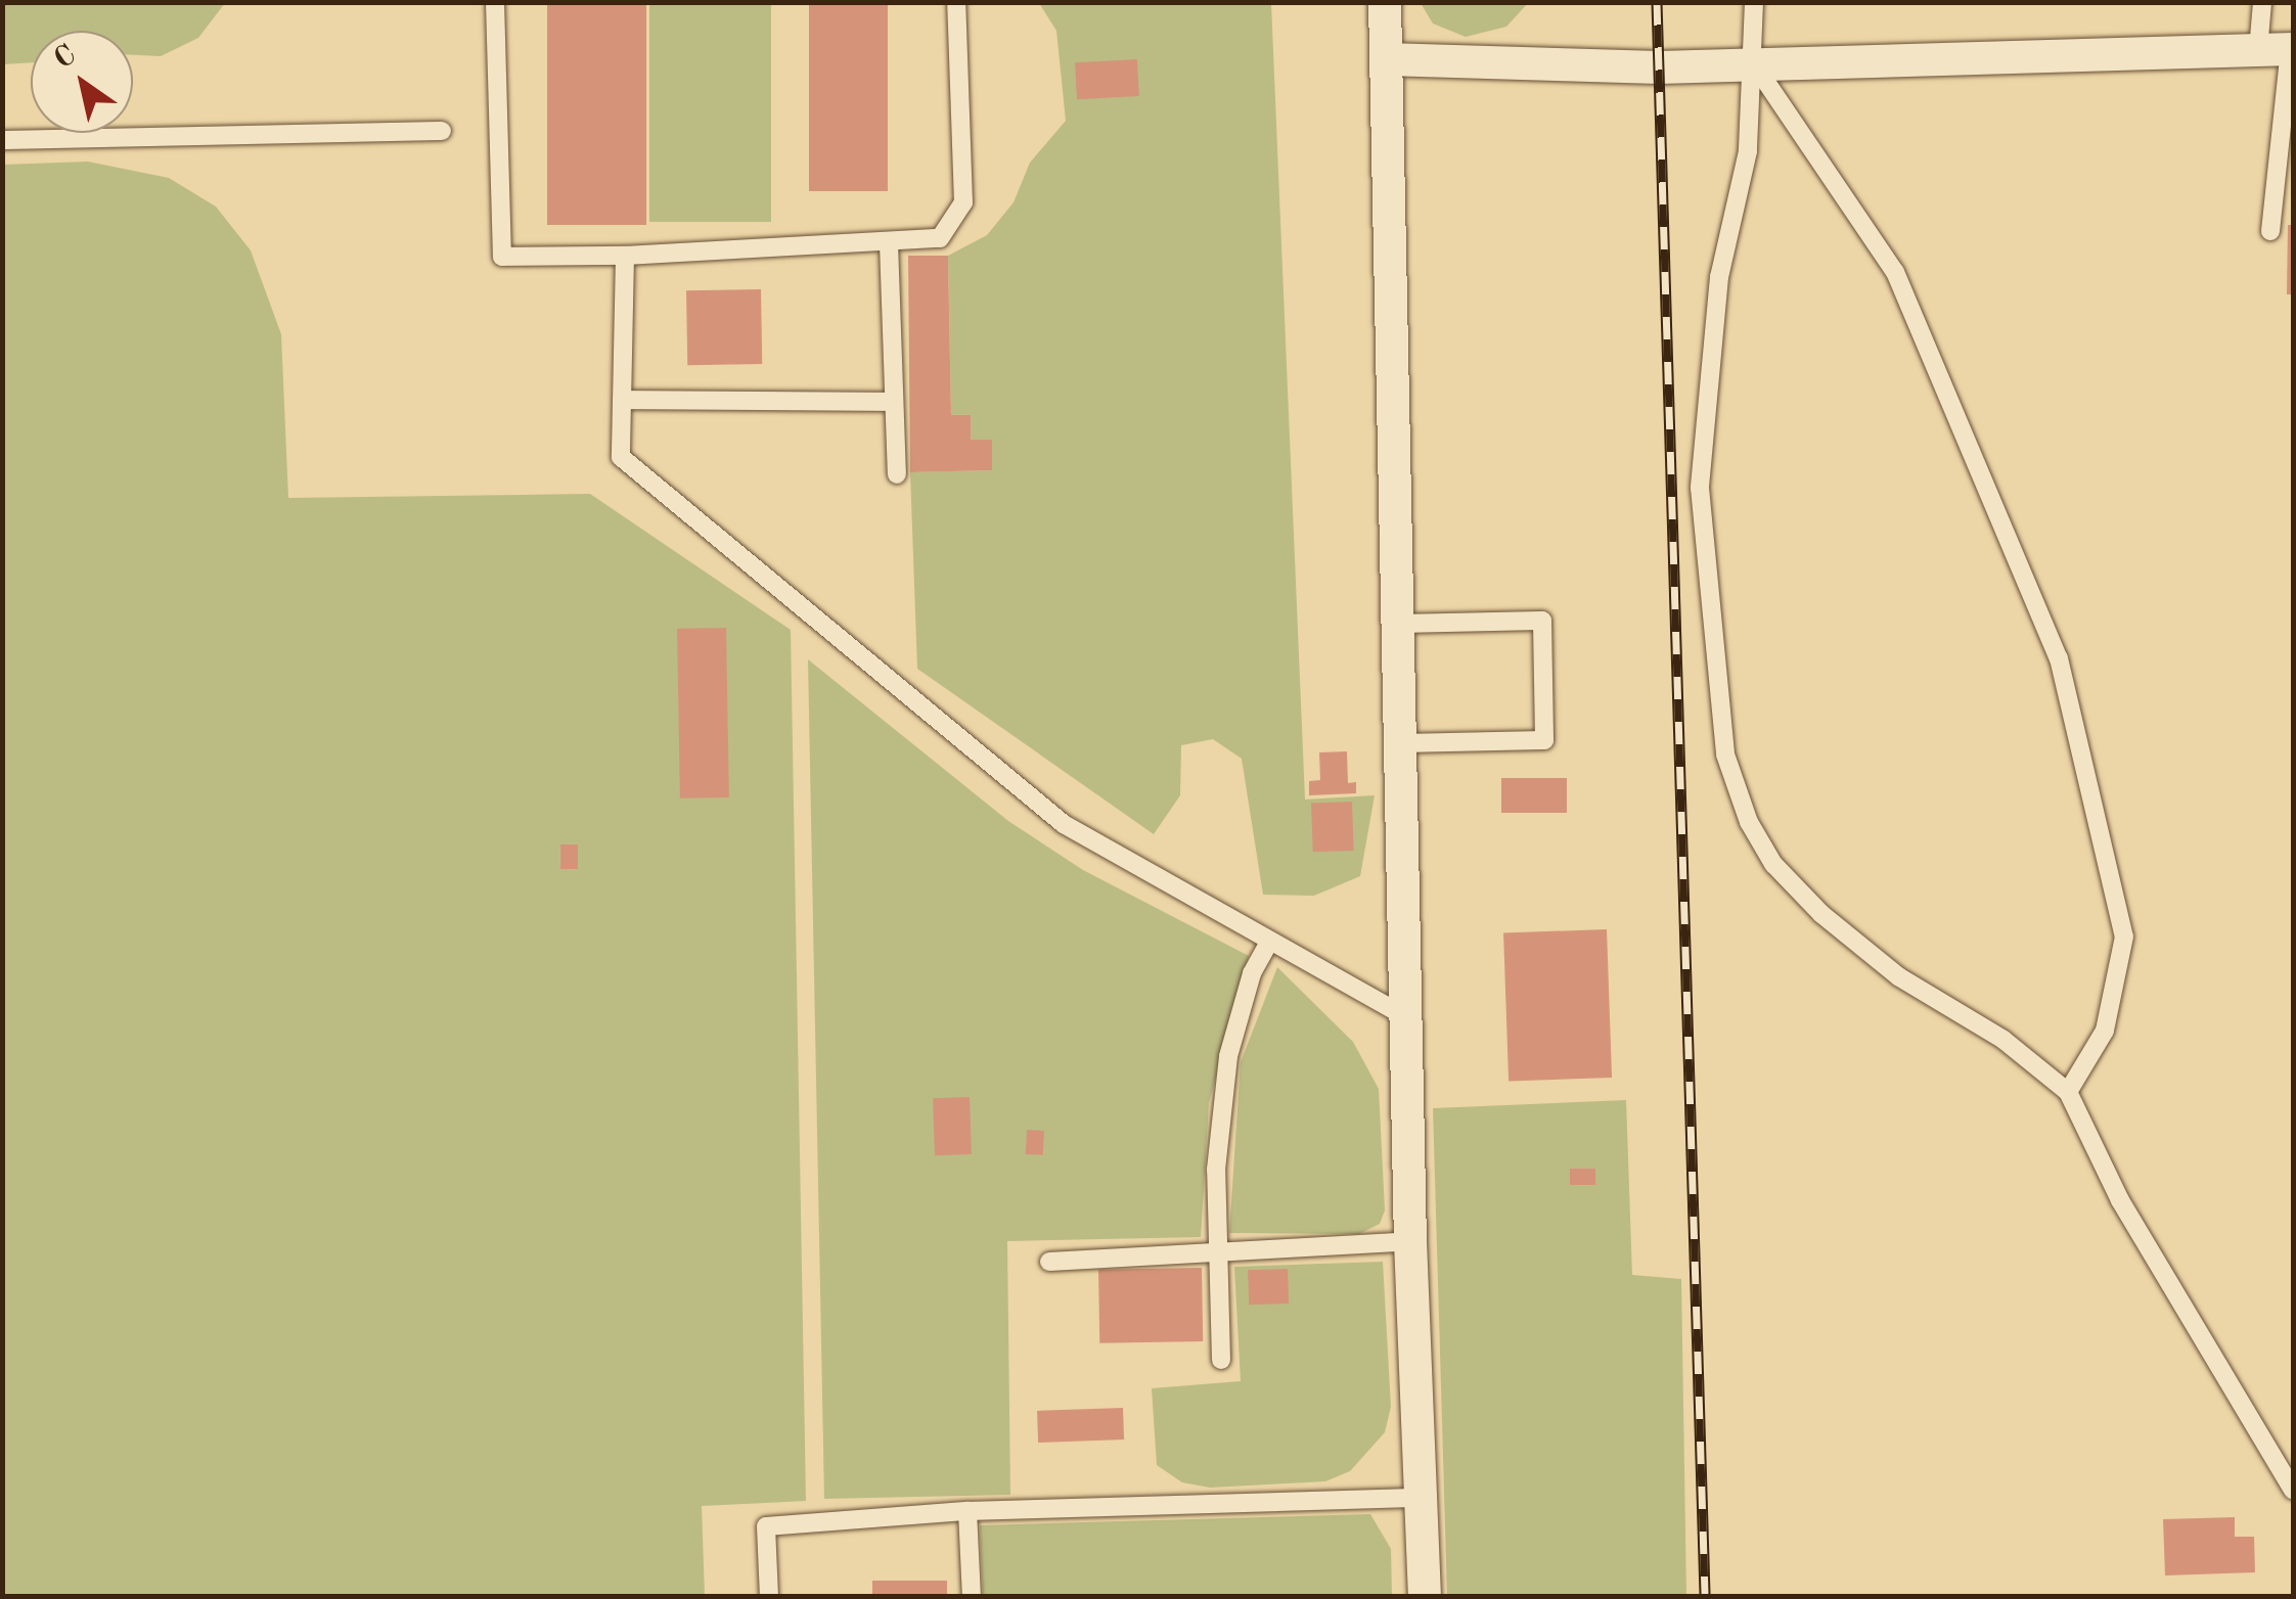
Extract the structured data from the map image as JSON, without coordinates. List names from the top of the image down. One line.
{"north":"top left"}
